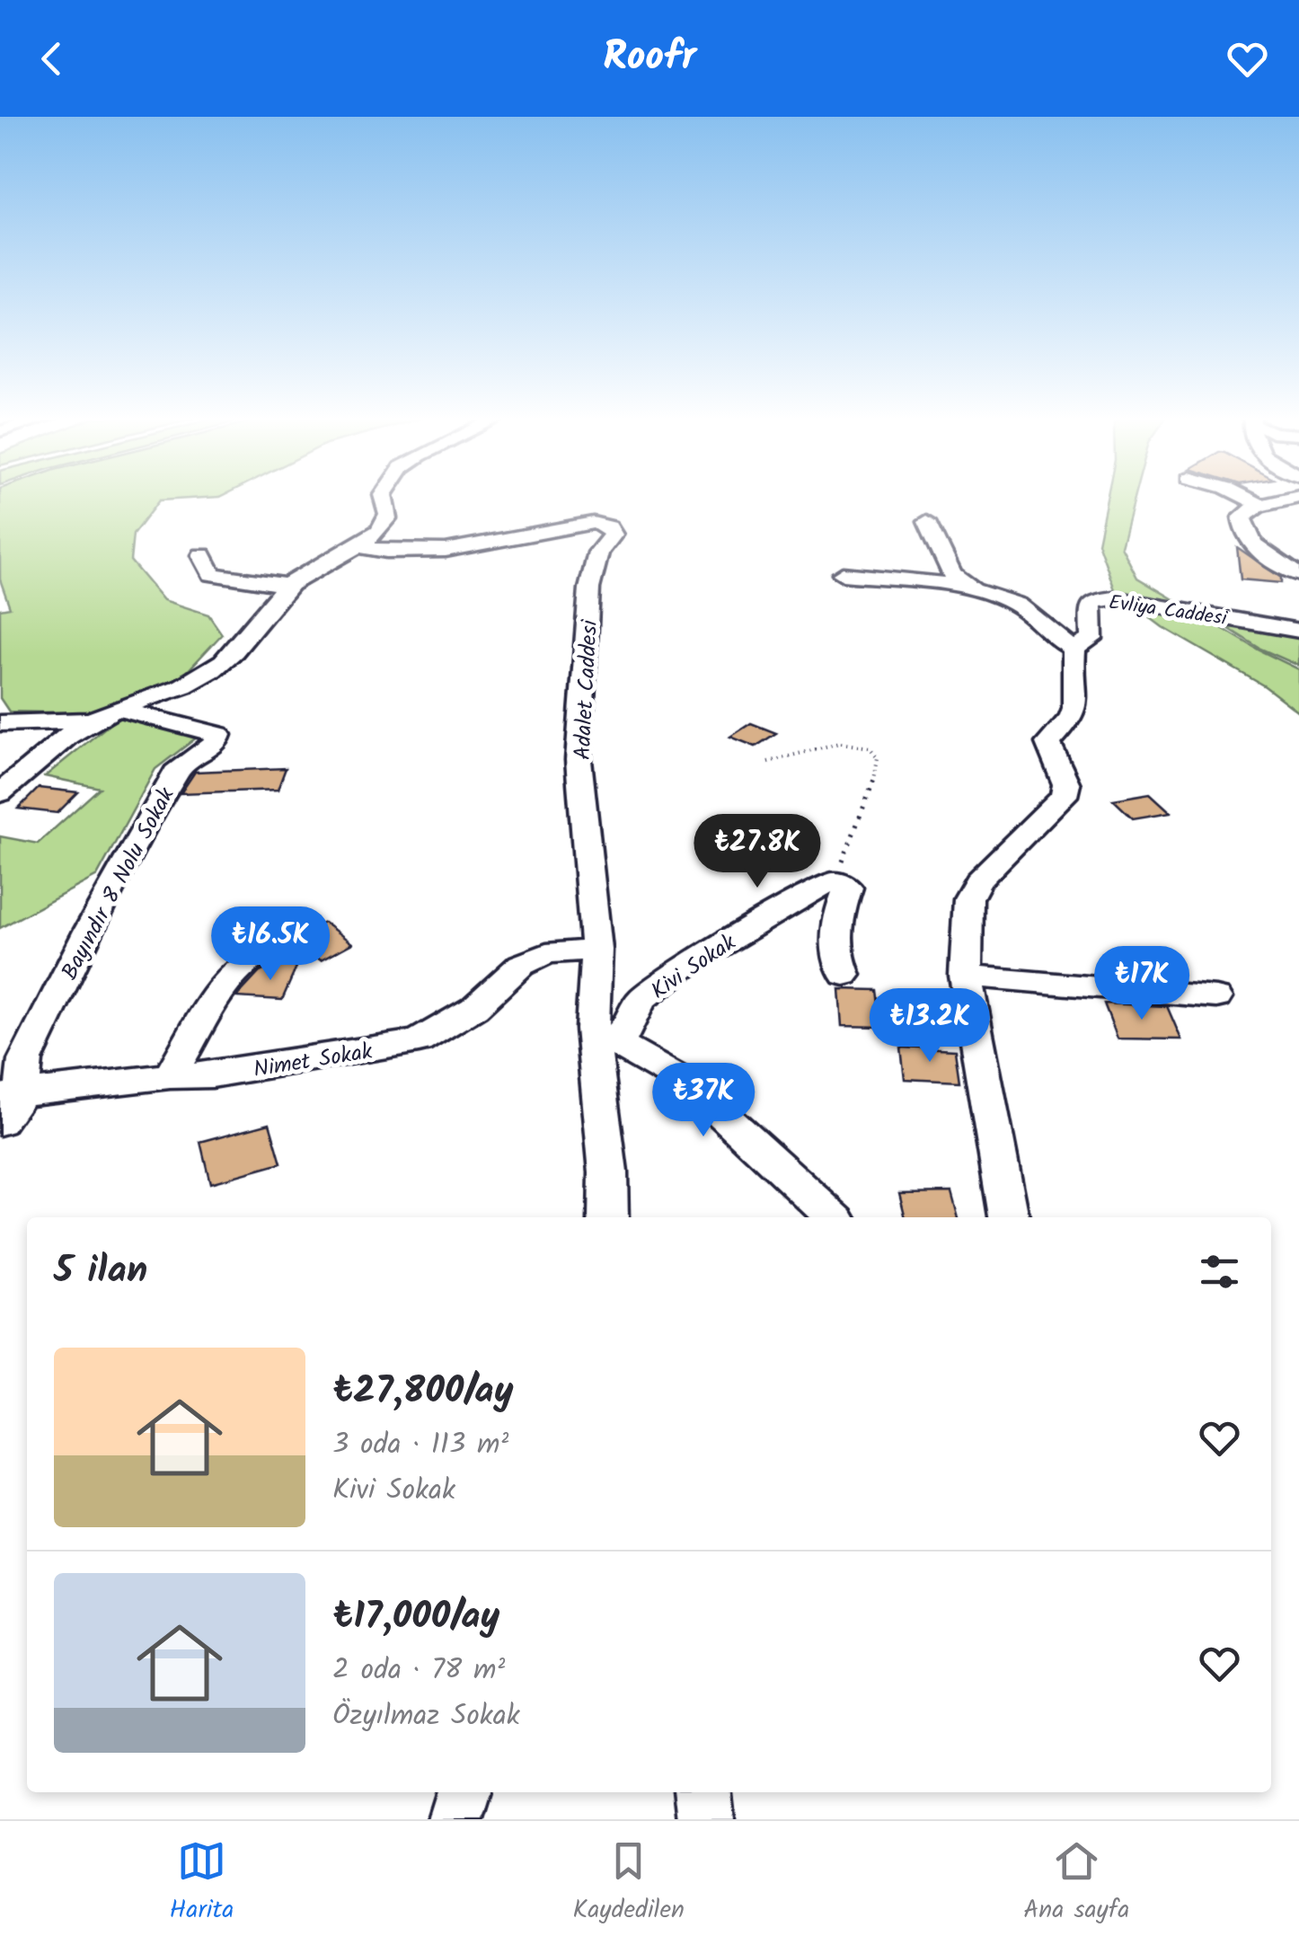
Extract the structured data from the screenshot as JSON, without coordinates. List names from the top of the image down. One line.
{"streets":{"street":["Evliya Caddesi","Adalet Caddesi","Bayındır 8 Nolu Sokak","Kivi Sokak","Nimet Sokak"]},"crossings":[["Adalet Caddesi","Kivi Sokak"],["Adalet Caddesi","Nimet Sokak"],["Bayındır 8 Nolu Sokak","Nimet Sokak"]],"page":{"header":"Roofr","price":["₺27.8K","₺16.5K","₺17K","₺13.2K","₺37K"],"heading":"5 ilan","list":[{"name":"₺27,800/ay","note":"3 oda · 113 m² · Kivi Sokak"},{"name":"₺17,000/ay","note":"2 oda · 78 m² · Özyılmaz Sokak"}],"tabs":["Harita","Kaydedilen","Ana sayfa"]}}
